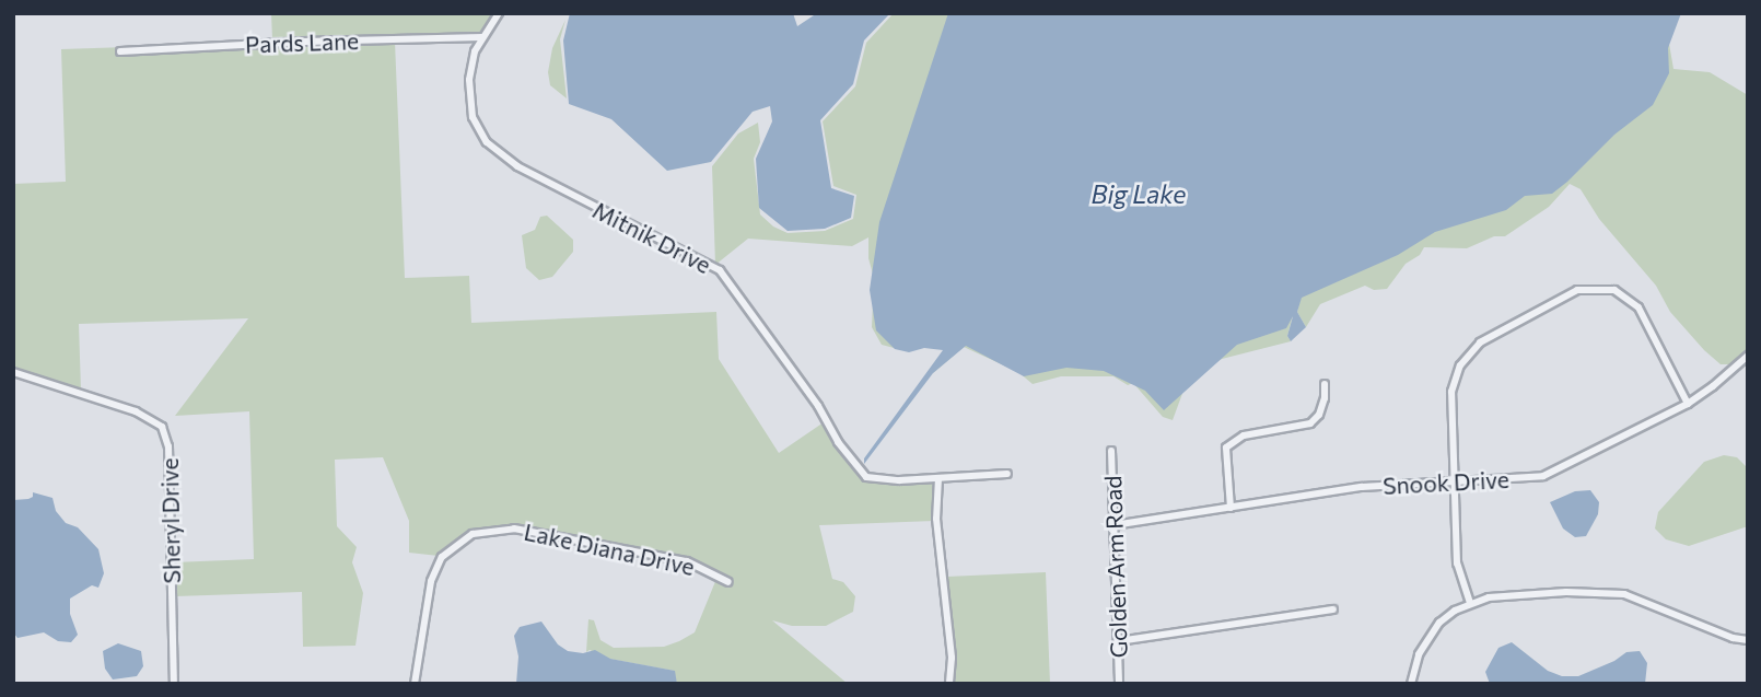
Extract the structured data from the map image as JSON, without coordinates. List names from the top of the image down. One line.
{"streets":{"street":["Pards Lane","Mitnik Drive","Snook Drive","Sheryl Drive","Lake Diana Drive","Golden Arm Road"]},"crossings":[["Pards Lane","Mitnik Drive"],["Snook Drive","Golden Arm Road"]],"water":["Big Lake"]}
